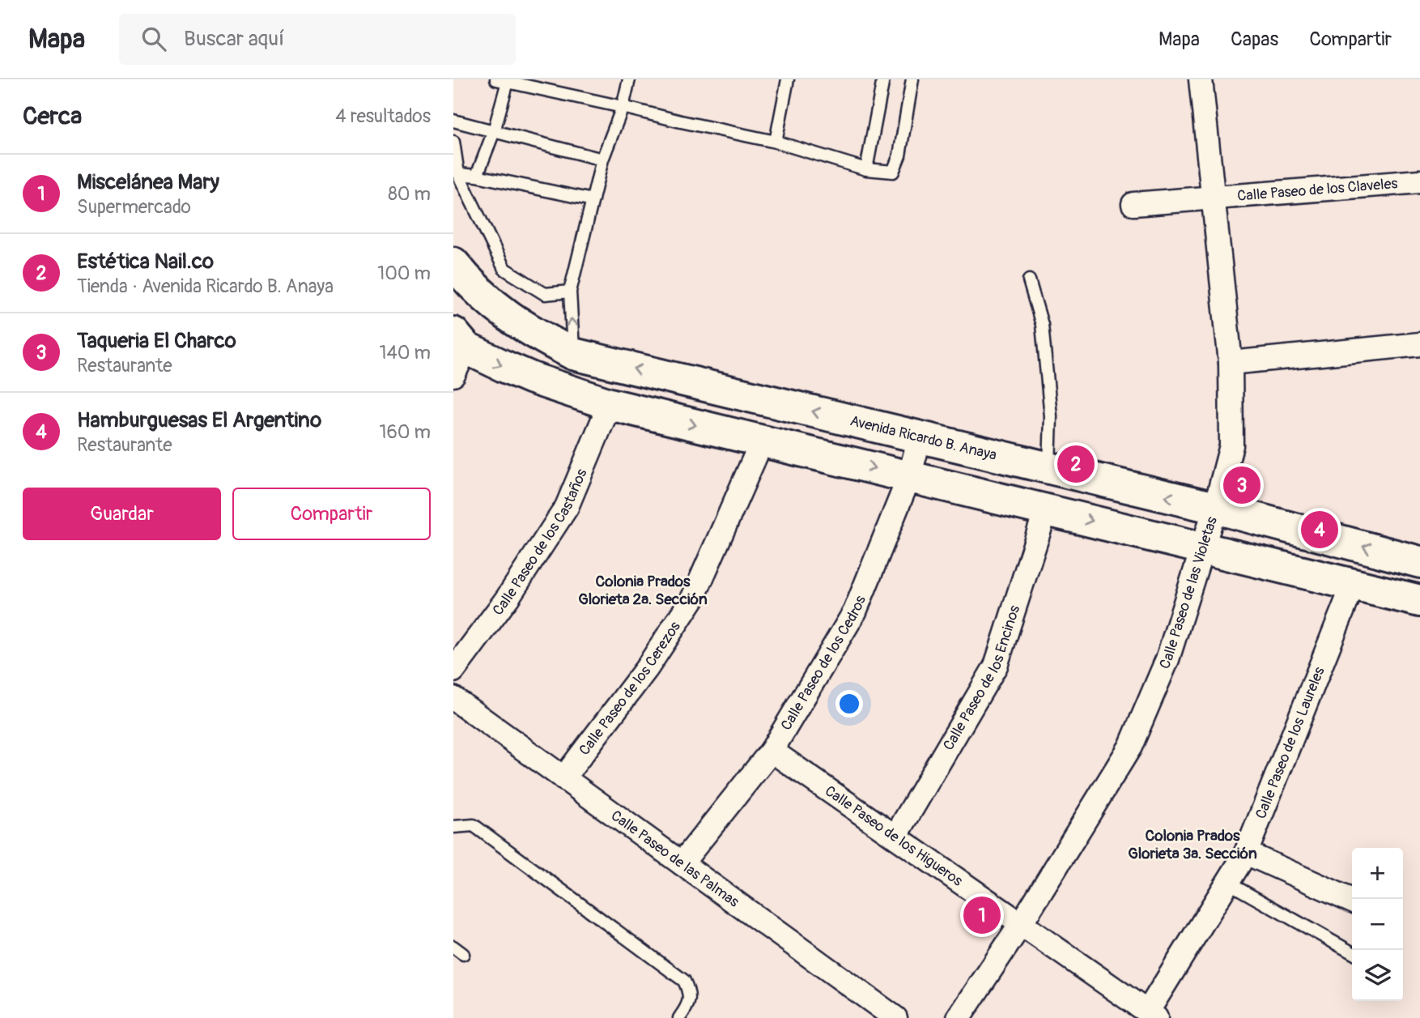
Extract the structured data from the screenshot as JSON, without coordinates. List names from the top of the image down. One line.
{"streets":{"main road":["Avenida Ricardo B. Anaya"],"street":["Calle Paseo de los Claveles","Calle Paseo de los Castaños","Calle Paseo de las Violetas","Calle Paseo de los Cedros","Calle Paseo de los Encinos","Calle Paseo de los Cerezos","Calle Paseo de los Laureles","Calle Paseo de los Higueros","Calle Paseo de las Palmas"]},"crossings":[["Calle Paseo de los Claveles","Calle Paseo de las Violetas"],["Avenida Ricardo B. Anaya","Calle Paseo de las Violetas"],["Avenida Ricardo B. Anaya","Calle Paseo de los Cedros"],["Calle Paseo de las Violetas","Calle Paseo de los Higueros"],["Calle Paseo de los Cedros","Calle Paseo de los Higueros"],["Calle Paseo de los Cedros","Calle Paseo de las Palmas"],["Calle Paseo de los Encinos","Calle Paseo de los Higueros"],["Calle Paseo de los Cerezos","Calle Paseo de las Palmas"],["Calle Paseo de los Laureles","Calle Paseo de los Higueros"]],"districts":["Colonia Prados Glorieta 2a. Sección","Colonia Prados Glorieta 3a. Sección"],"page":{"header":"Mapa","search":"Buscar aquí","nav":["Mapa","Capas","Compartir"],"heading":["Cerca","4 resultados"],"list":[{"mark":"1","name":"Miscelánea Mary","note":"Supermercado","value":"80 m"},{"mark":"2","name":"Estética Nail.co","note":"Tienda · Avenida Ricardo B. Anaya","value":"100 m"},{"mark":"3","name":"Taqueria El Charco","note":"Restaurante","value":"140 m"},{"mark":"4","name":"Hamburguesas El Argentino","note":"Restaurante","value":"160 m"}],"pins":["2","3","4","1"],"buttons":["Guardar","Compartir"],"map_buttons":["+","−"]}}
